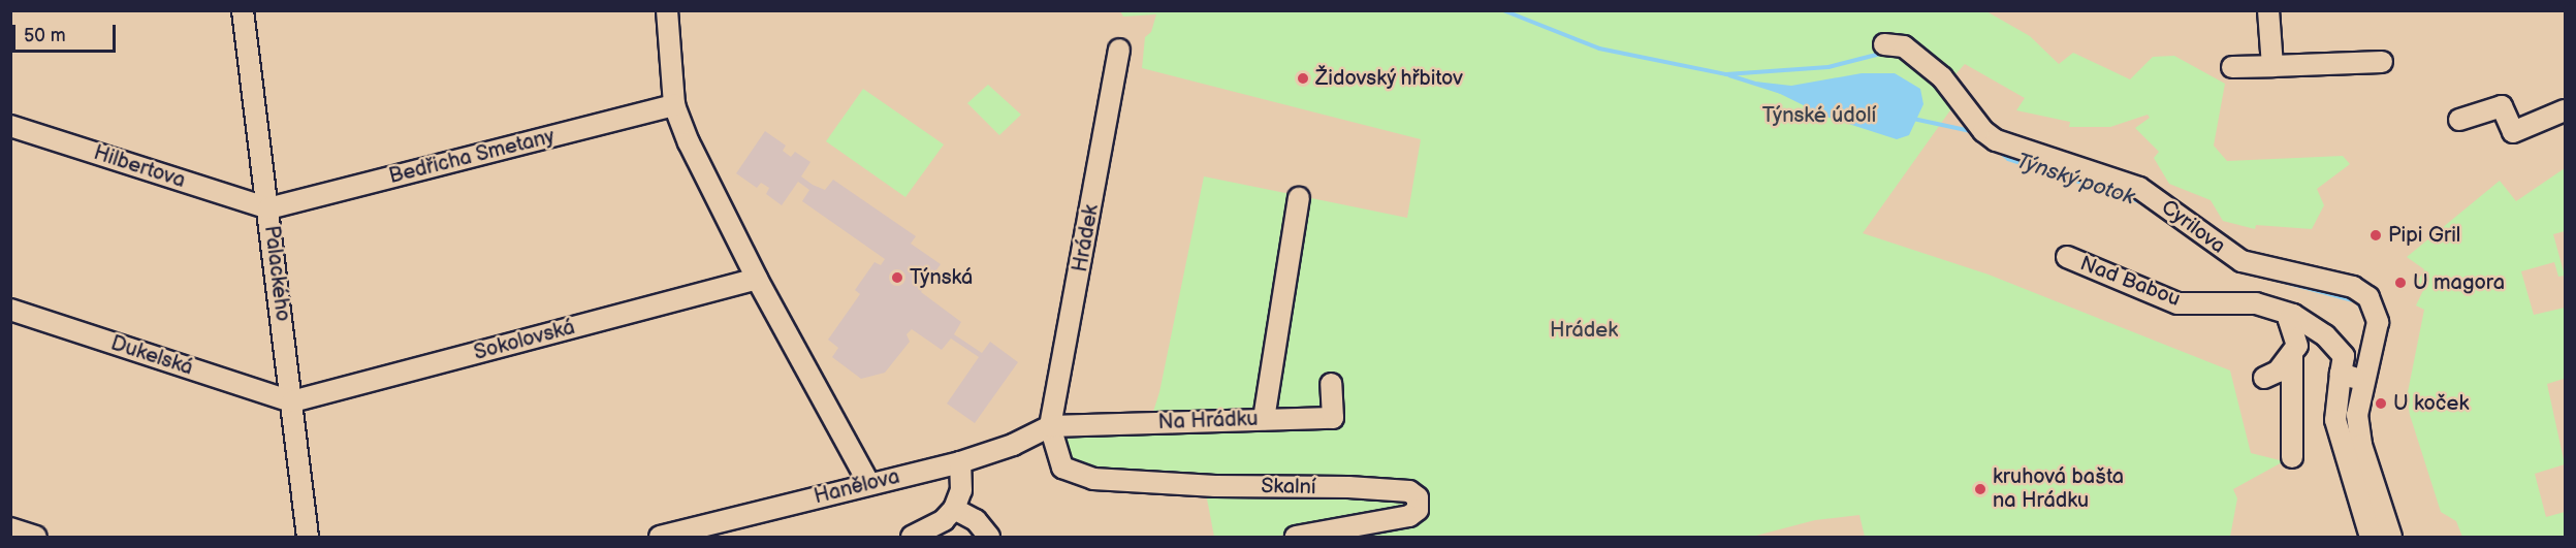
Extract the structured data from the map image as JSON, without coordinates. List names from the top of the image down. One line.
{"streets":{"street":["Bedřicha Smetany","Hilbertova","Cyrilova","Hrádek","Palackého","Nad Babou","Sokolovská","Dukelská","Na Hrádku","Hanělova","Skalní"]},"crossings":[["Bedřicha Smetany","Hilbertova"],["Bedřicha Smetany","Palackého"],["Hilbertova","Palackého"],["Cyrilova","Nad Babou"],["Hrádek","Na Hrádku"],["Hrádek","Hanělova"],["Hrádek","Skalní"],["Palackého","Sokolovská"],["Palackého","Dukelská"],["Sokolovská","Dukelská"],["Na Hrádku","Hanělova"],["Na Hrádku","Skalní"],["Hanělova","Skalní"]],"water":["Týnský potok"],"parks":["Týnské údolí","Hrádek"],"places":["Židovský hřbitov","Pipi Gril","Týnská","U magora","U koček","kruhová bašta na Hrádku"],"scale_bar":"50 m"}
